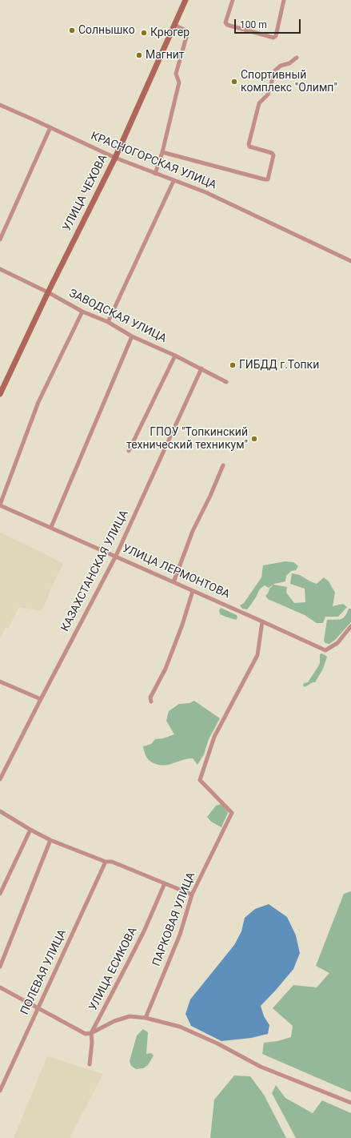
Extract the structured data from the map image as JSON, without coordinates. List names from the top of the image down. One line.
{"streets":{"street":["КРАСНОГОРСКАЯ УЛИЦА","УЛИЦА ЧЕХОВА","ЗАВОДСКАЯ УЛИЦА","КАЗАХСТАНСКАЯ УЛИЦА","УЛИЦА ЛЕРМОНТОВА","ПАРКОВАЯ УЛИЦА","УЛИЦА ЕСИКОВА","ПОЛЕВАЯ УЛИЦА"]},"crossings":[["КРАСНОГОРСКАЯ УЛИЦА","УЛИЦА ЧЕХОВА"],["УЛИЦА ЧЕХОВА","ЗАВОДСКАЯ УЛИЦА"],["ЗАВОДСКАЯ УЛИЦА","КАЗАХСТАНСКАЯ УЛИЦА"],["КАЗАХСТАНСКАЯ УЛИЦА","УЛИЦА ЛЕРМОНТОВА"],["УЛИЦА ЛЕРМОНТОВА","ПАРКОВАЯ УЛИЦА"]],"places":["Солнышко","Крюгер","Магнит","Спортивный комплекс \"Олимп\"","ГИБДД г.Топки","ГПОУ \"Топкинский технический техникум\""],"scale_bar":"100 m"}
